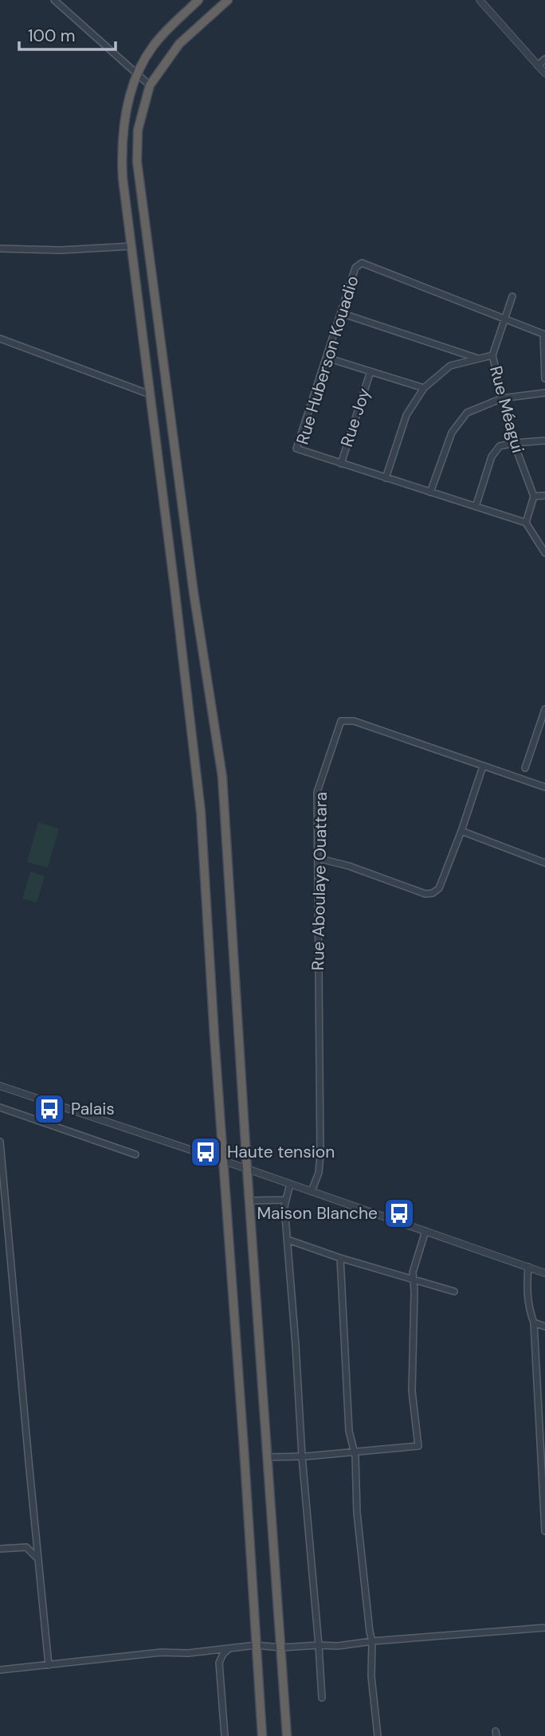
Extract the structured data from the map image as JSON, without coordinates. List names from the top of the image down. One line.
{"streets":{"street":["Rue Huberson Kouadio","Rue Méagui","Rue Joy","Rue Aboulaye Ouattara"]},"crossings":[["Rue Huberson Kouadio","Rue Méagui"],["Rue Huberson Kouadio","Rue Joy"]],"places":{"bus stop":["Palais","Haute tension","Maison Blanche"]},"scale_bar":"100 m"}
